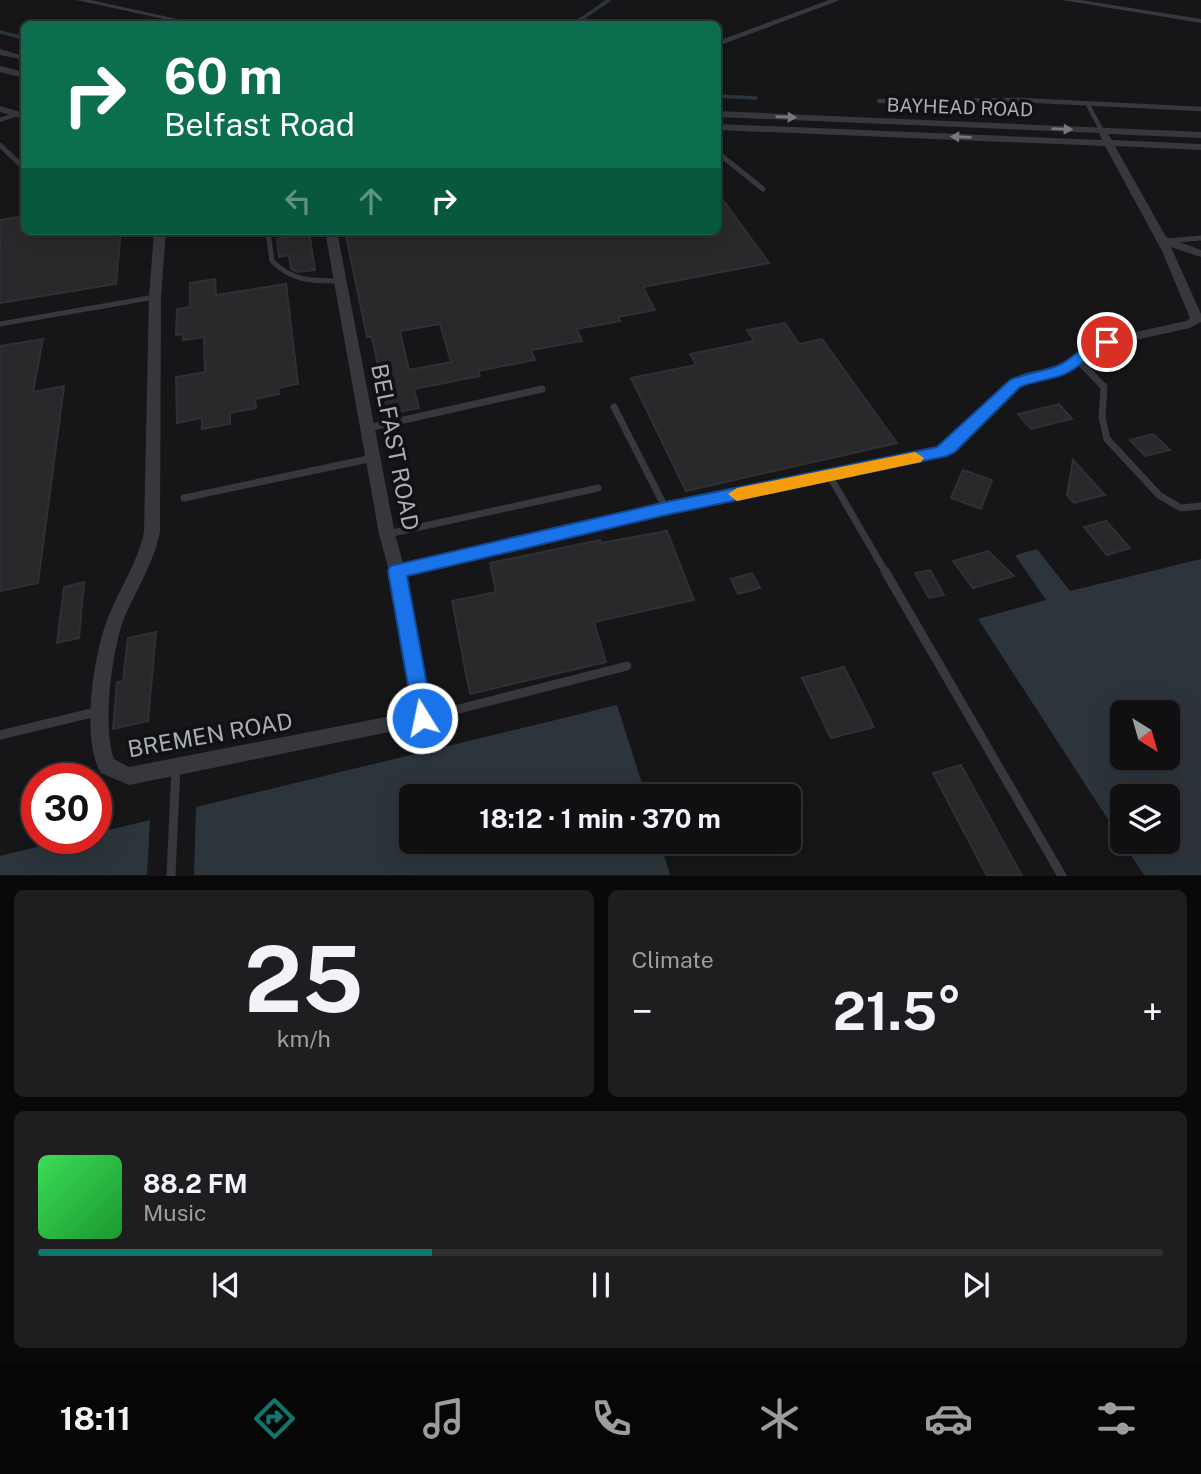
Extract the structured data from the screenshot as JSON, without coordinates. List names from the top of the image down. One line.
{"streets":{"street":["BAYHEAD ROAD","BELFAST ROAD","BREMEN ROAD"]},"north":"bottom right","page":{"turn":["60 m","Belfast Road"],"limit":"30","trip":"18:12 · 1 min · 370 m","tile":[["25","km/h"],"Climate"],"heat":["−","21.5°","+"],"song":["88.2 FM","Music"],"tabs":"18:11"}}
